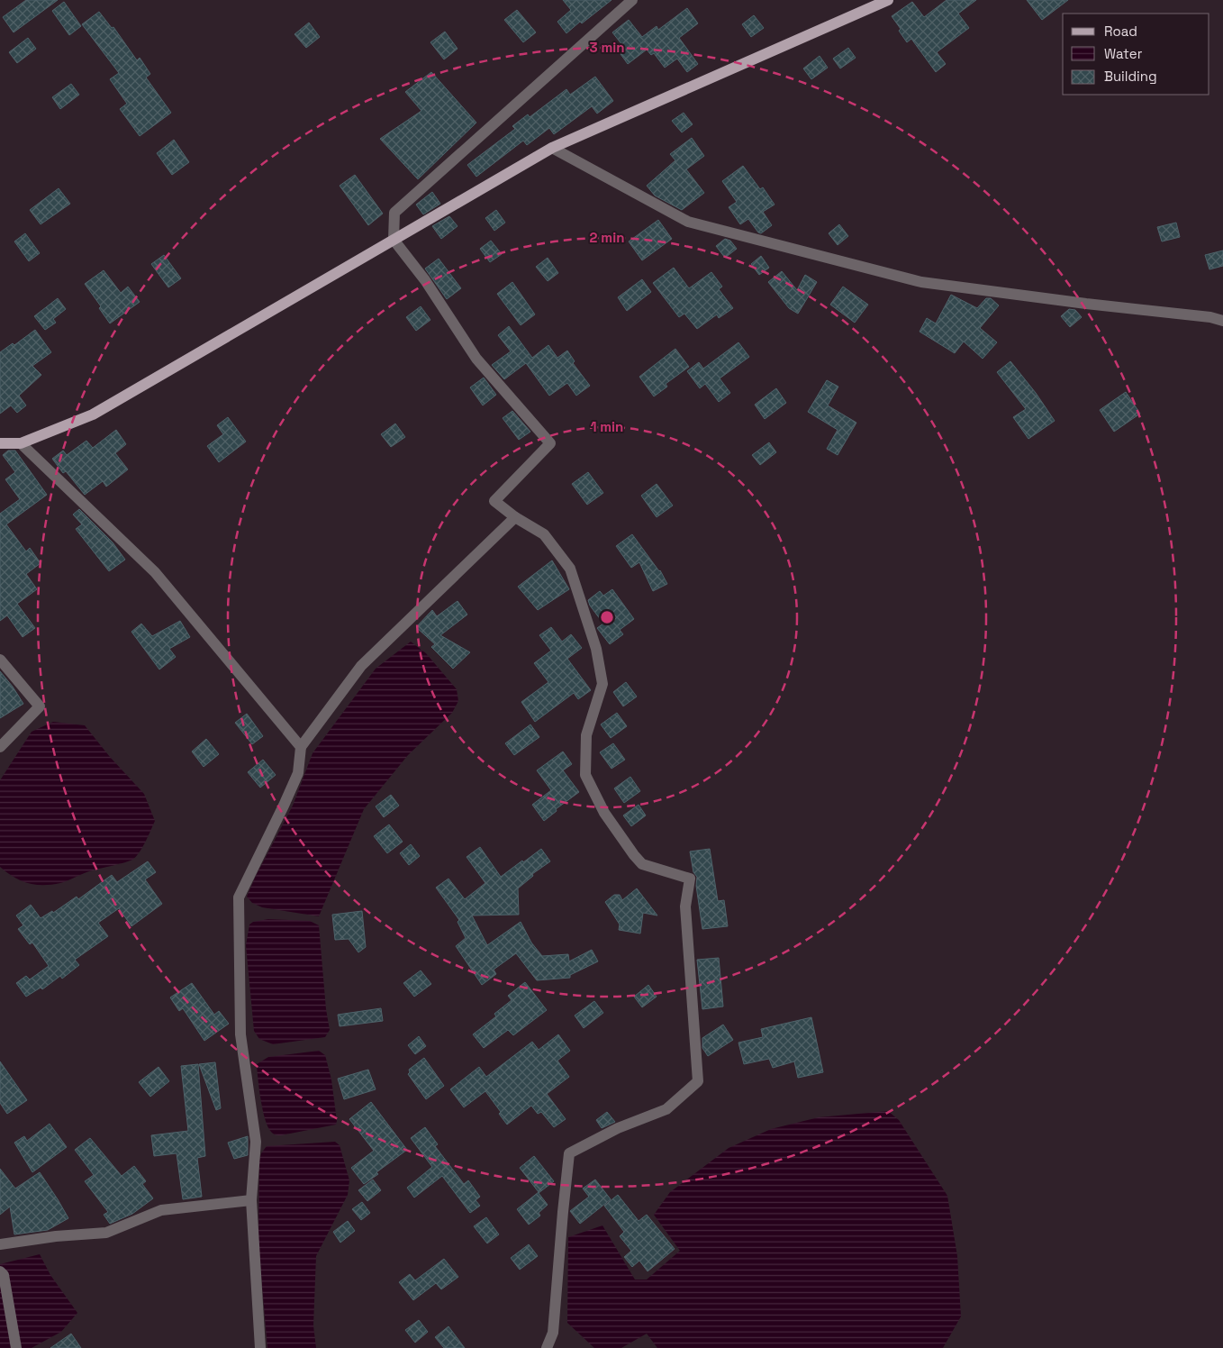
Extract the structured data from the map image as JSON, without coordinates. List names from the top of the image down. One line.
{"legend":["Road","Water","Building"],"rings":["3 min","2 min","1 min"]}
